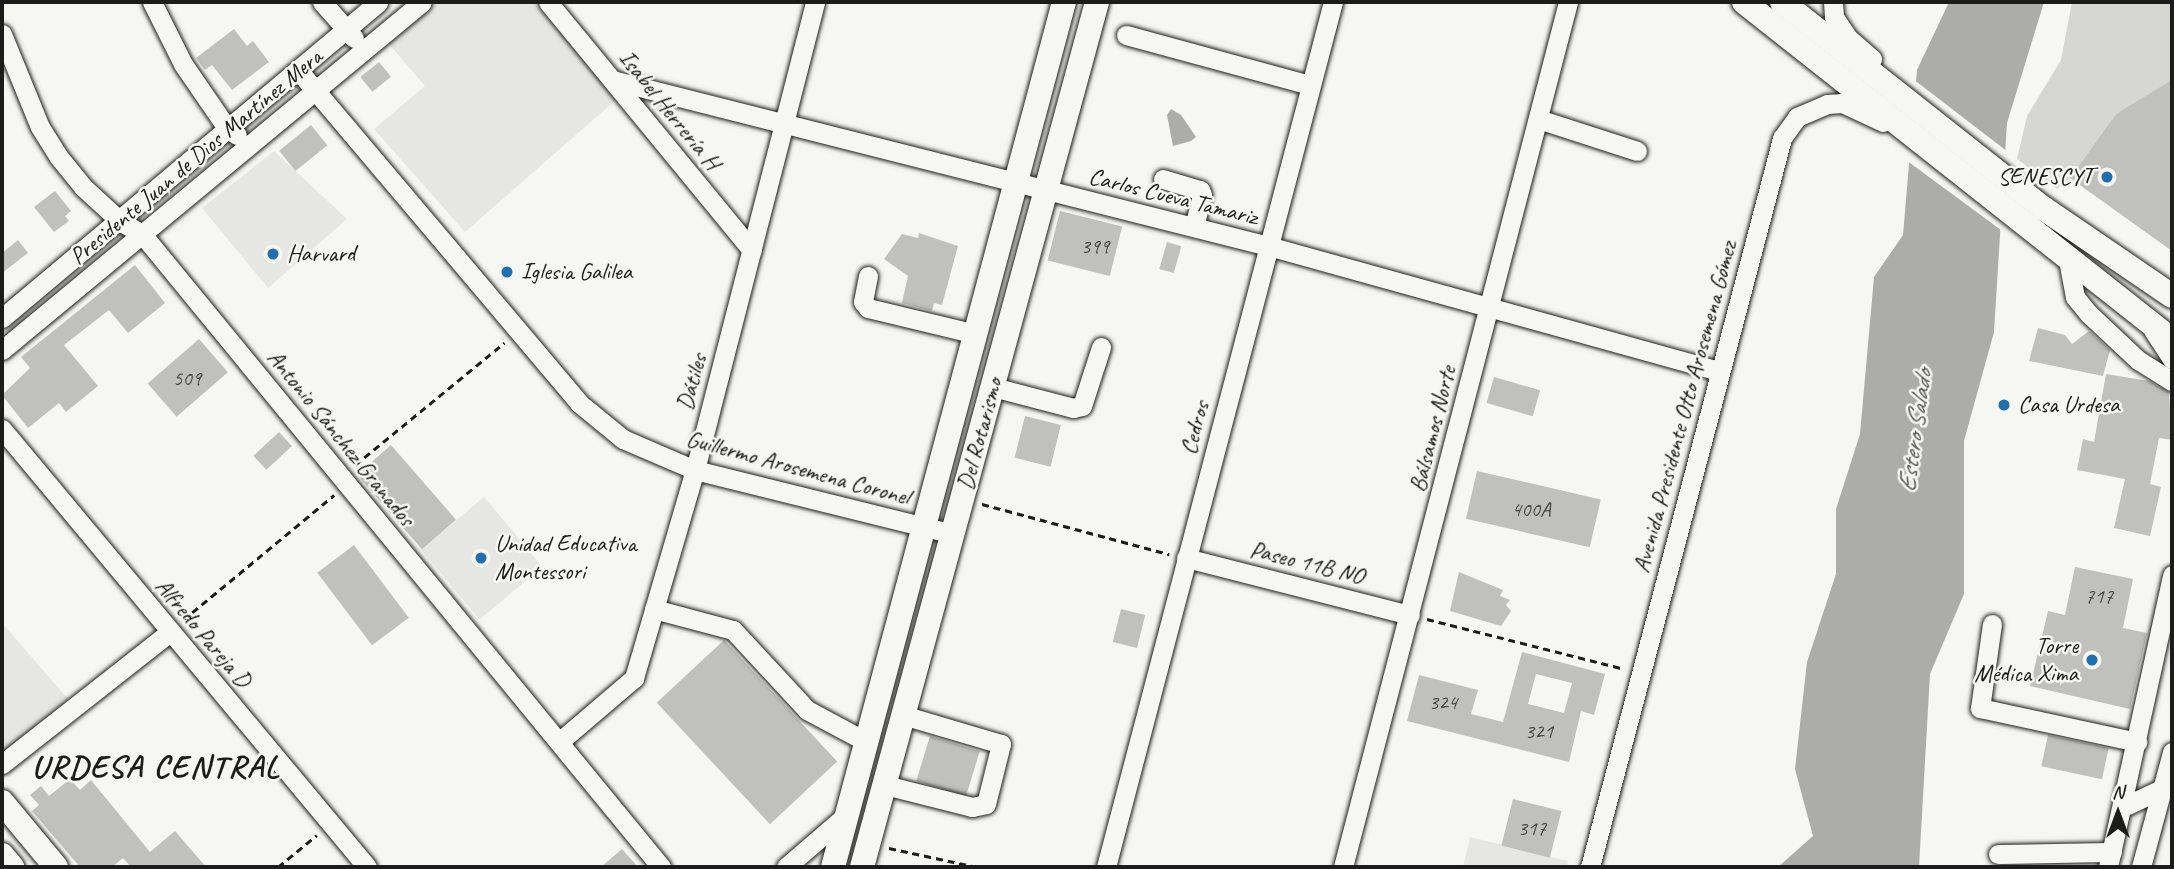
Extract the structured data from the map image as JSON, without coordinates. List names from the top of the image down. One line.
{"streets":{"main road":["Del Rotarismo"],"street":["Isabel Herrería H","Presidente Juan de Dios Martínez Mera","Carlos Cueva Tamariz","Dátiles","Avenida Presidente Otto Arosemena Gómez","Cedros","Bálsamos Norte","Antonio Sánchez Granados","Guillermo Arosemena Coronel","Paseo 11B NO","Alfredo Pareja D"]},"crossings":[["Isabel Herrería H","Carlos Cueva Tamariz"],["Isabel Herrería H","Dátiles"],["Presidente Juan de Dios Martínez Mera","Antonio Sánchez Granados"],["Presidente Juan de Dios Martínez Mera","Guillermo Arosemena Coronel"],["Carlos Cueva Tamariz","Dátiles"],["Carlos Cueva Tamariz","Avenida Presidente Otto Arosemena Gómez"],["Carlos Cueva Tamariz","Cedros"],["Carlos Cueva Tamariz","Bálsamos Norte"],["Carlos Cueva Tamariz","Del Rotarismo"],["Dátiles","Antonio Sánchez Granados"],["Dátiles","Guillermo Arosemena Coronel"],["Cedros","Paseo 11B NO"],["Bálsamos Norte","Paseo 11B NO"],["Del Rotarismo","Guillermo Arosemena Coronel"]],"districts":["URDESA CENTRAL"],"water":["Estero Salado"],"places":["SENESCYT","Harvard","Iglesia Galilea","Casa Urdesa","Unidad Educativa Montessori","Torre Médica Xima"],"house_numbers":["399","509","400A","717","324","321","317"],"north":"top"}
